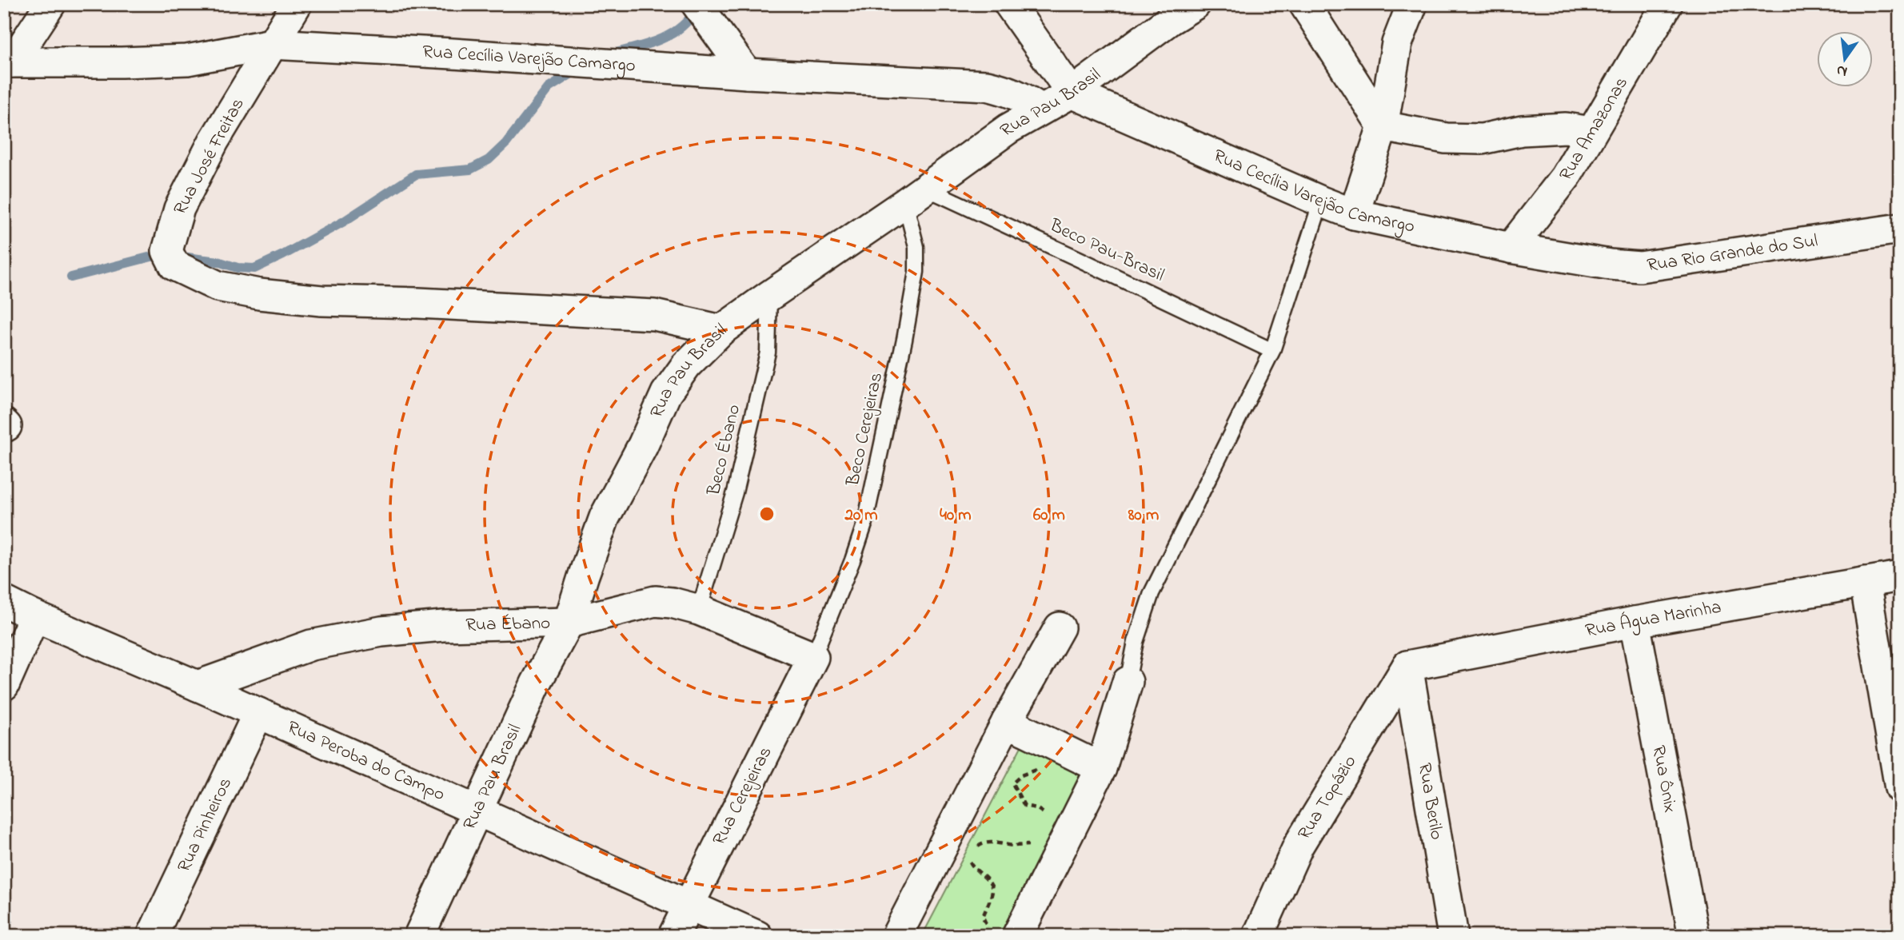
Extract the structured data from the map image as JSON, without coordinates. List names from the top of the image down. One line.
{"streets":{"street":["Rua Cecília Varejão Camargo","Rua Pau Brasil","Rua Amazonas","Rua José Freitas","Rua Rio Grande do Sul","Rua Água Marinha","Rua Ébano","Rua Peroba do Campo","Rua Ônix","Rua Cerejeiras","Rua Topázio","Rua Berilo","Rua Pinheiros"],"lane":["Beco Pau-Brasil","Beco Cerejeiras","Beco Ébano"]},"crossings":[["Rua Cecília Varejão Camargo","Rua Pau Brasil"],["Rua Cecília Varejão Camargo","Rua Amazonas"],["Rua Cecília Varejão Camargo","Rua José Freitas"],["Rua Cecília Varejão Camargo","Rua Rio Grande do Sul"],["Rua Pau Brasil","Rua José Freitas"],["Rua Pau Brasil","Beco Pau-Brasil"],["Rua Pau Brasil","Beco Cerejeiras"],["Rua Pau Brasil","Beco Ébano"],["Rua Pau Brasil","Rua Ébano"],["Rua Pau Brasil","Rua Peroba do Campo"],["Beco Pau-Brasil","Beco Cerejeiras"],["Beco Cerejeiras","Rua Ébano"],["Beco Cerejeiras","Rua Cerejeiras"],["Beco Ébano","Rua Ébano"],["Rua Água Marinha","Rua Ônix"],["Rua Água Marinha","Rua Topázio"],["Rua Água Marinha","Rua Berilo"],["Rua Ébano","Rua Peroba do Campo"],["Rua Ébano","Rua Cerejeiras"],["Rua Peroba do Campo","Rua Cerejeiras"],["Rua Peroba do Campo","Rua Pinheiros"],["Rua Topázio","Rua Berilo"]],"north":"bottom","rings":["20 m","40 m","60 m","80 m"]}
